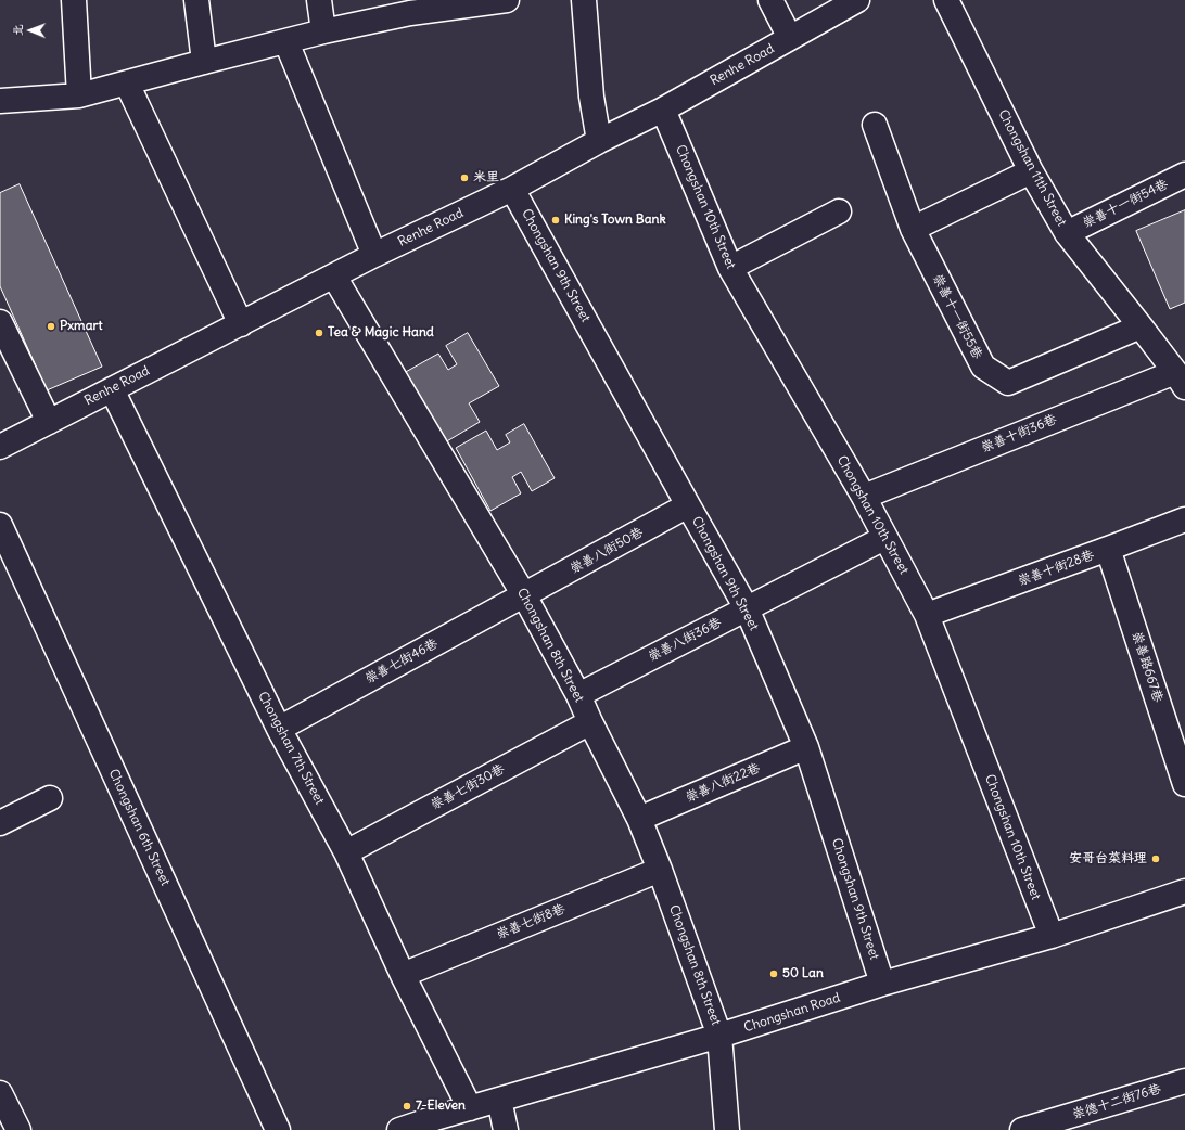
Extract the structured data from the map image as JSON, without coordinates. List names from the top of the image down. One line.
{"streets":{"street":["Renhe Road","Chongshan 11th Street","崇善十一街54巷","Chongshan 10th Street","Chongshan 9th Street","崇善十一街55巷","崇善十街36巷","崇善八街50巷","崇善十街28巷","崇善八街36巷","Chongshan 8th Street","崇善七街46巷","崇善路667巷","Chongshan 7th Street","崇善八街22巷","崇善七街30巷","Chongshan 6th Street","崇善七街8巷","Chongshan Road","崇德十二街76巷"]},"crossings":[["Renhe Road","Chongshan 10th Street"],["Renhe Road","Chongshan 9th Street"],["Renhe Road","Chongshan 8th Street"],["Renhe Road","Chongshan 7th Street"],["Chongshan 11th Street","崇善十一街54巷"],["Chongshan 11th Street","崇善十一街55巷"],["Chongshan 11th Street","崇善十街36巷"],["Chongshan 10th Street","崇善十街36巷"],["Chongshan 10th Street","崇善十街28巷"],["Chongshan 10th Street","崇善八街36巷"],["Chongshan 10th Street","Chongshan Road"],["Chongshan 9th Street","崇善八街50巷"],["Chongshan 9th Street","崇善八街36巷"],["Chongshan 9th Street","崇善八街22巷"],["Chongshan 9th Street","Chongshan Road"],["崇善八街50巷","Chongshan 8th Street"],["崇善八街50巷","崇善七街46巷"],["崇善十街28巷","崇善路667巷"],["崇善八街36巷","Chongshan 8th Street"],["Chongshan 8th Street","崇善七街46巷"],["Chongshan 8th Street","崇善八街22巷"],["Chongshan 8th Street","崇善七街30巷"],["Chongshan 8th Street","崇善七街8巷"],["Chongshan 8th Street","Chongshan Road"],["崇善七街46巷","Chongshan 7th Street"],["Chongshan 7th Street","崇善七街30巷"],["Chongshan 7th Street","崇善七街8巷"],["Chongshan 7th Street","Chongshan Road"]],"places":["米里","King's Town Bank","Pxmart","Tea & Magic Hand","安哥台菜料理","50 Lan","7-Eleven"],"north":"left"}
